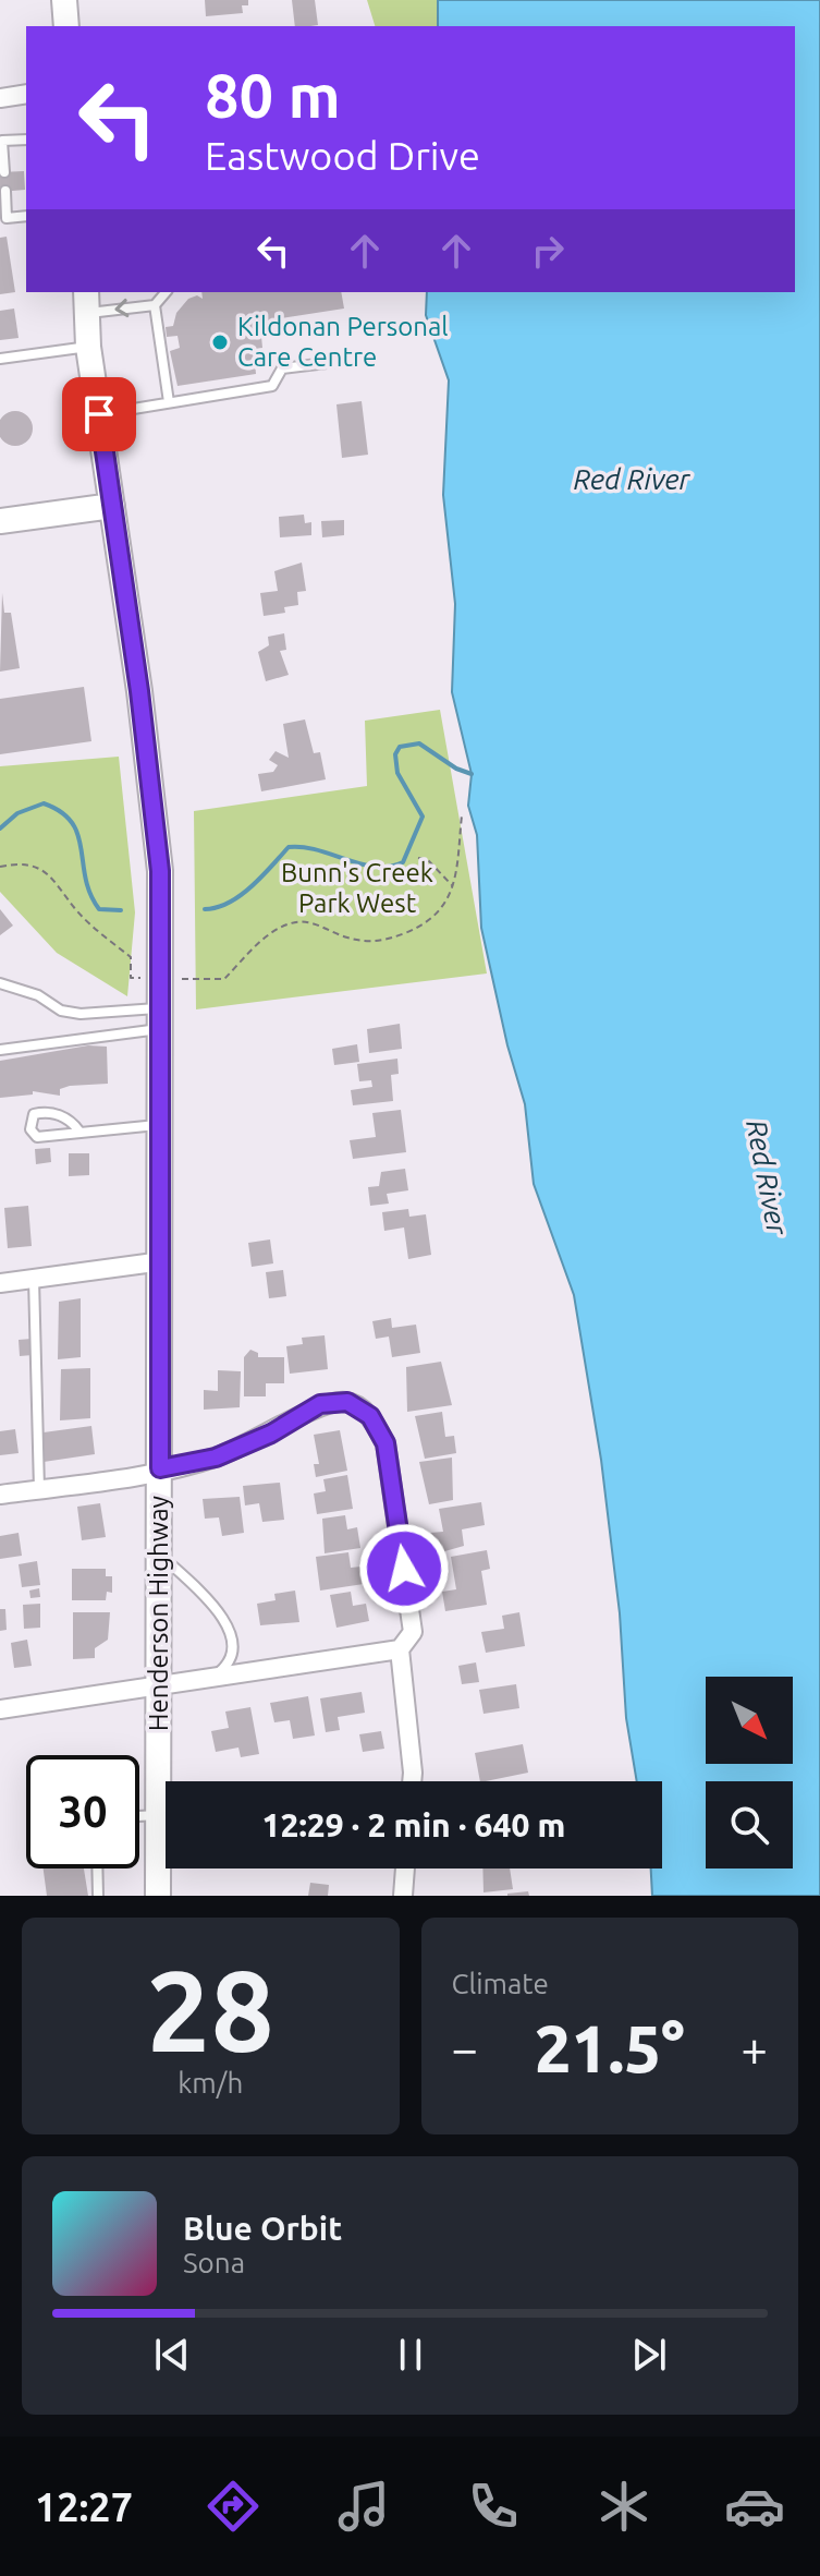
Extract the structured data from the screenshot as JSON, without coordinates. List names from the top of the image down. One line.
{"streets":{"main road":["Henderson Highway"]},"water":["Red River"],"parks":["Bunn's Creek Park West"],"places":["Kildonan Personal Care Centre"],"north":"bottom right","page":{"turn":["80 m","Eastwood Drive"],"limit":"30","trip":"12:29 · 2 min · 640 m","tile":[["28","km/h"],"Climate"],"heat":["−","21.5°","+"],"song":["Blue Orbit","Sona"],"tabs":"12:27"}}
